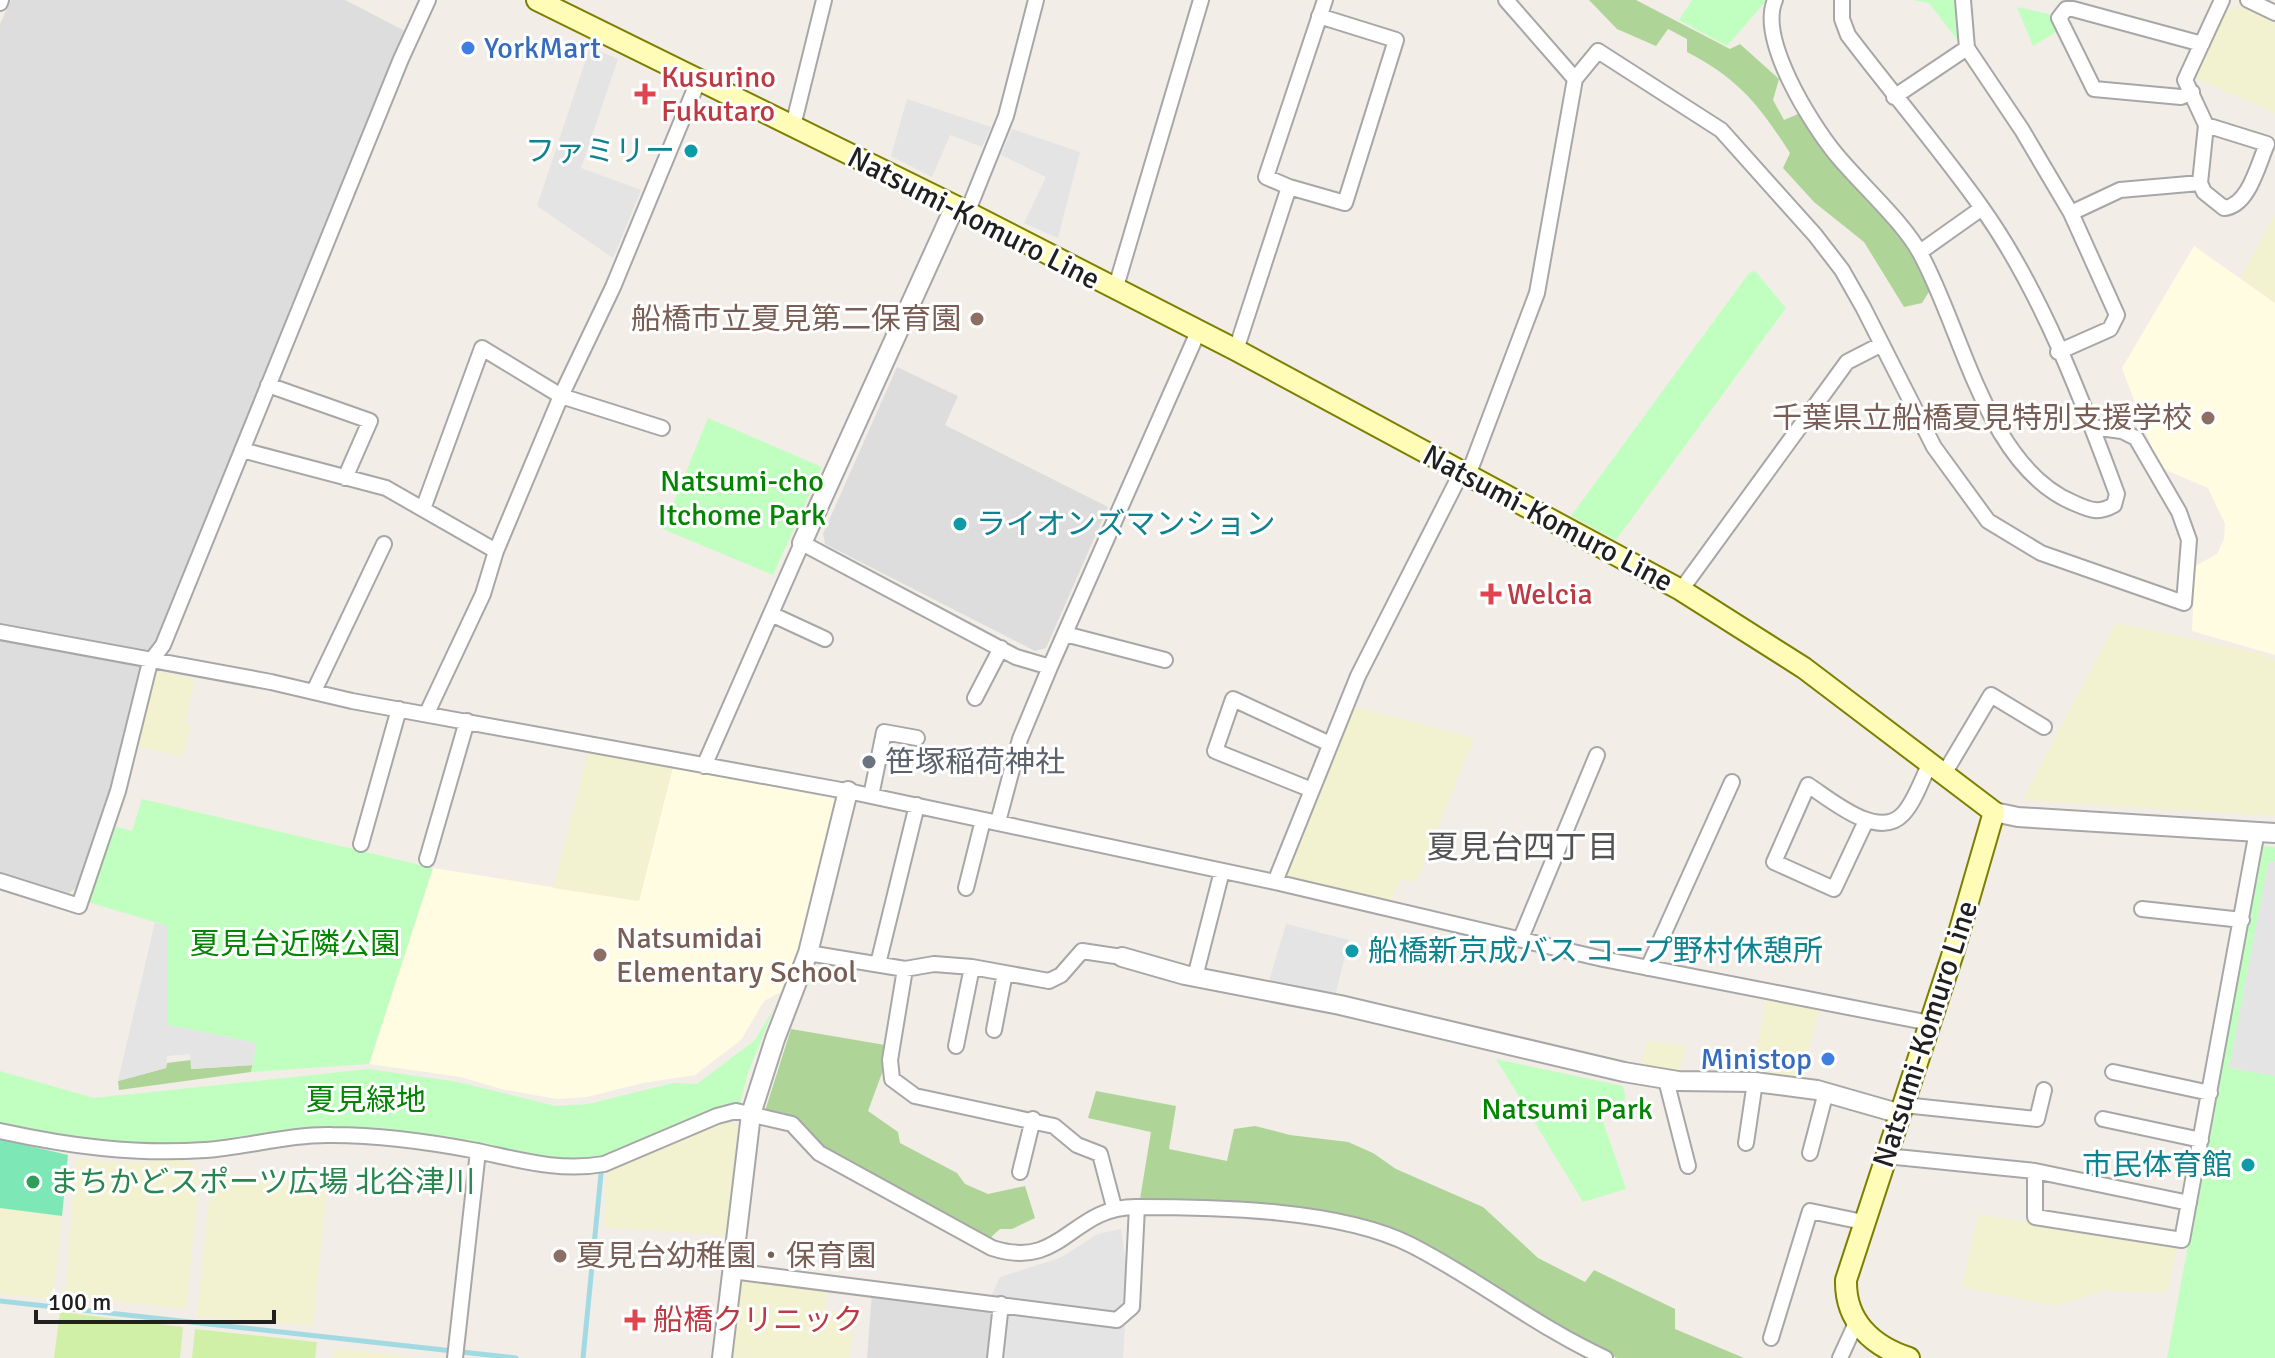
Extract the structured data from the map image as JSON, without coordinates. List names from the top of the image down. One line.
{"streets":{"main road":["Natsumi-Komuro Line"]},"districts":["夏見台四丁目"],"parks":["Natsumi-cho Itchome Park","夏見台近隣公園","夏見緑地","Natsumi Park"],"places":{"other":["YorkMart","ファミリー","船橋市立夏見第二保育園","千葉県立船橋夏見特別支援学校","ライオンズマンション","笹塚稲荷神社","船橋新京成バス コープ野村休憩所","Natsumidai Elementary School","Ministop","市民体育館","まちかどスポーツ広場 北谷津川","夏見台幼稚園・保育園"],"health":["Kusurino Fukutaro","Welcia","船橋クリニック"]},"scale_bar":"100 m"}
